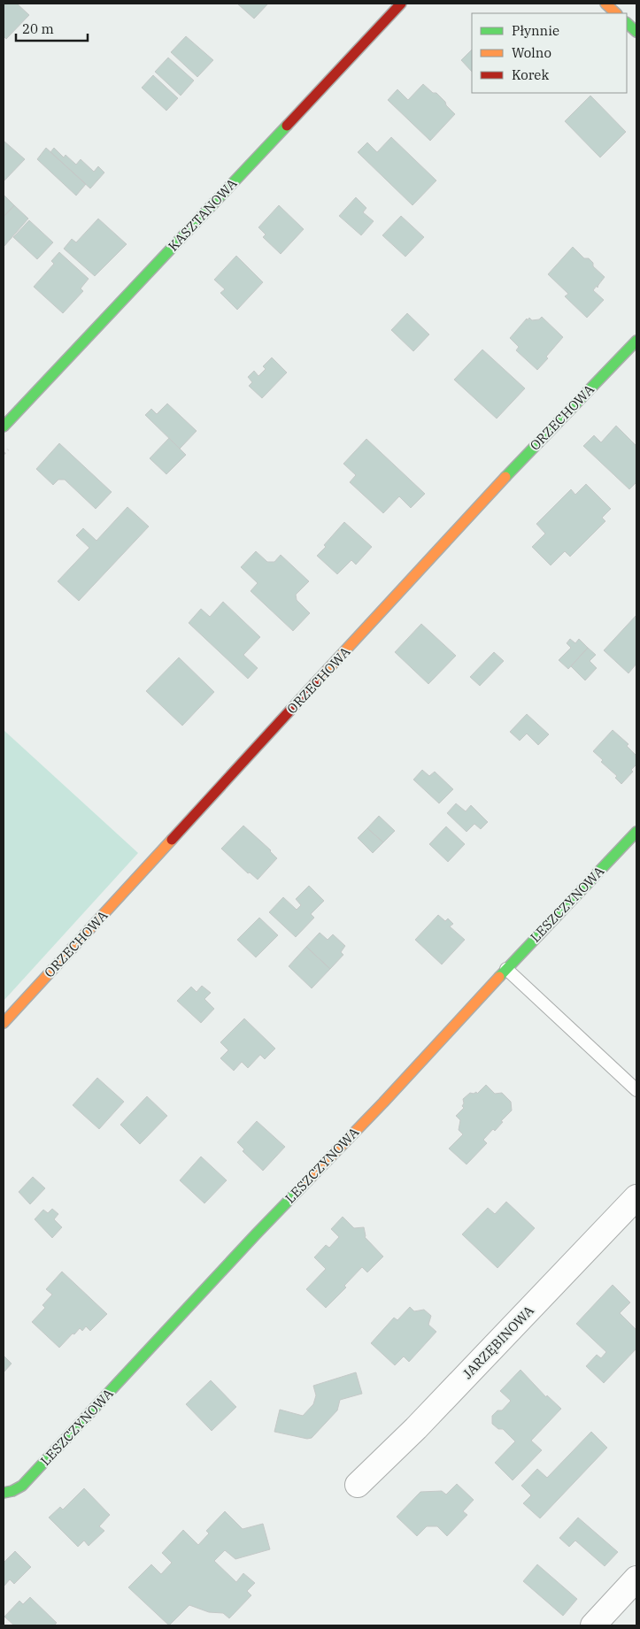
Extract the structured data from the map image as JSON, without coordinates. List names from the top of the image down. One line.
{"streets":{"street":["KASZTANOWA","ORZECHOWA","LESZCZYNOWA","JARZĘBINOWA"]},"legend":["Płynnie","Wolno","Korek"],"scale_bar":"20 m"}
